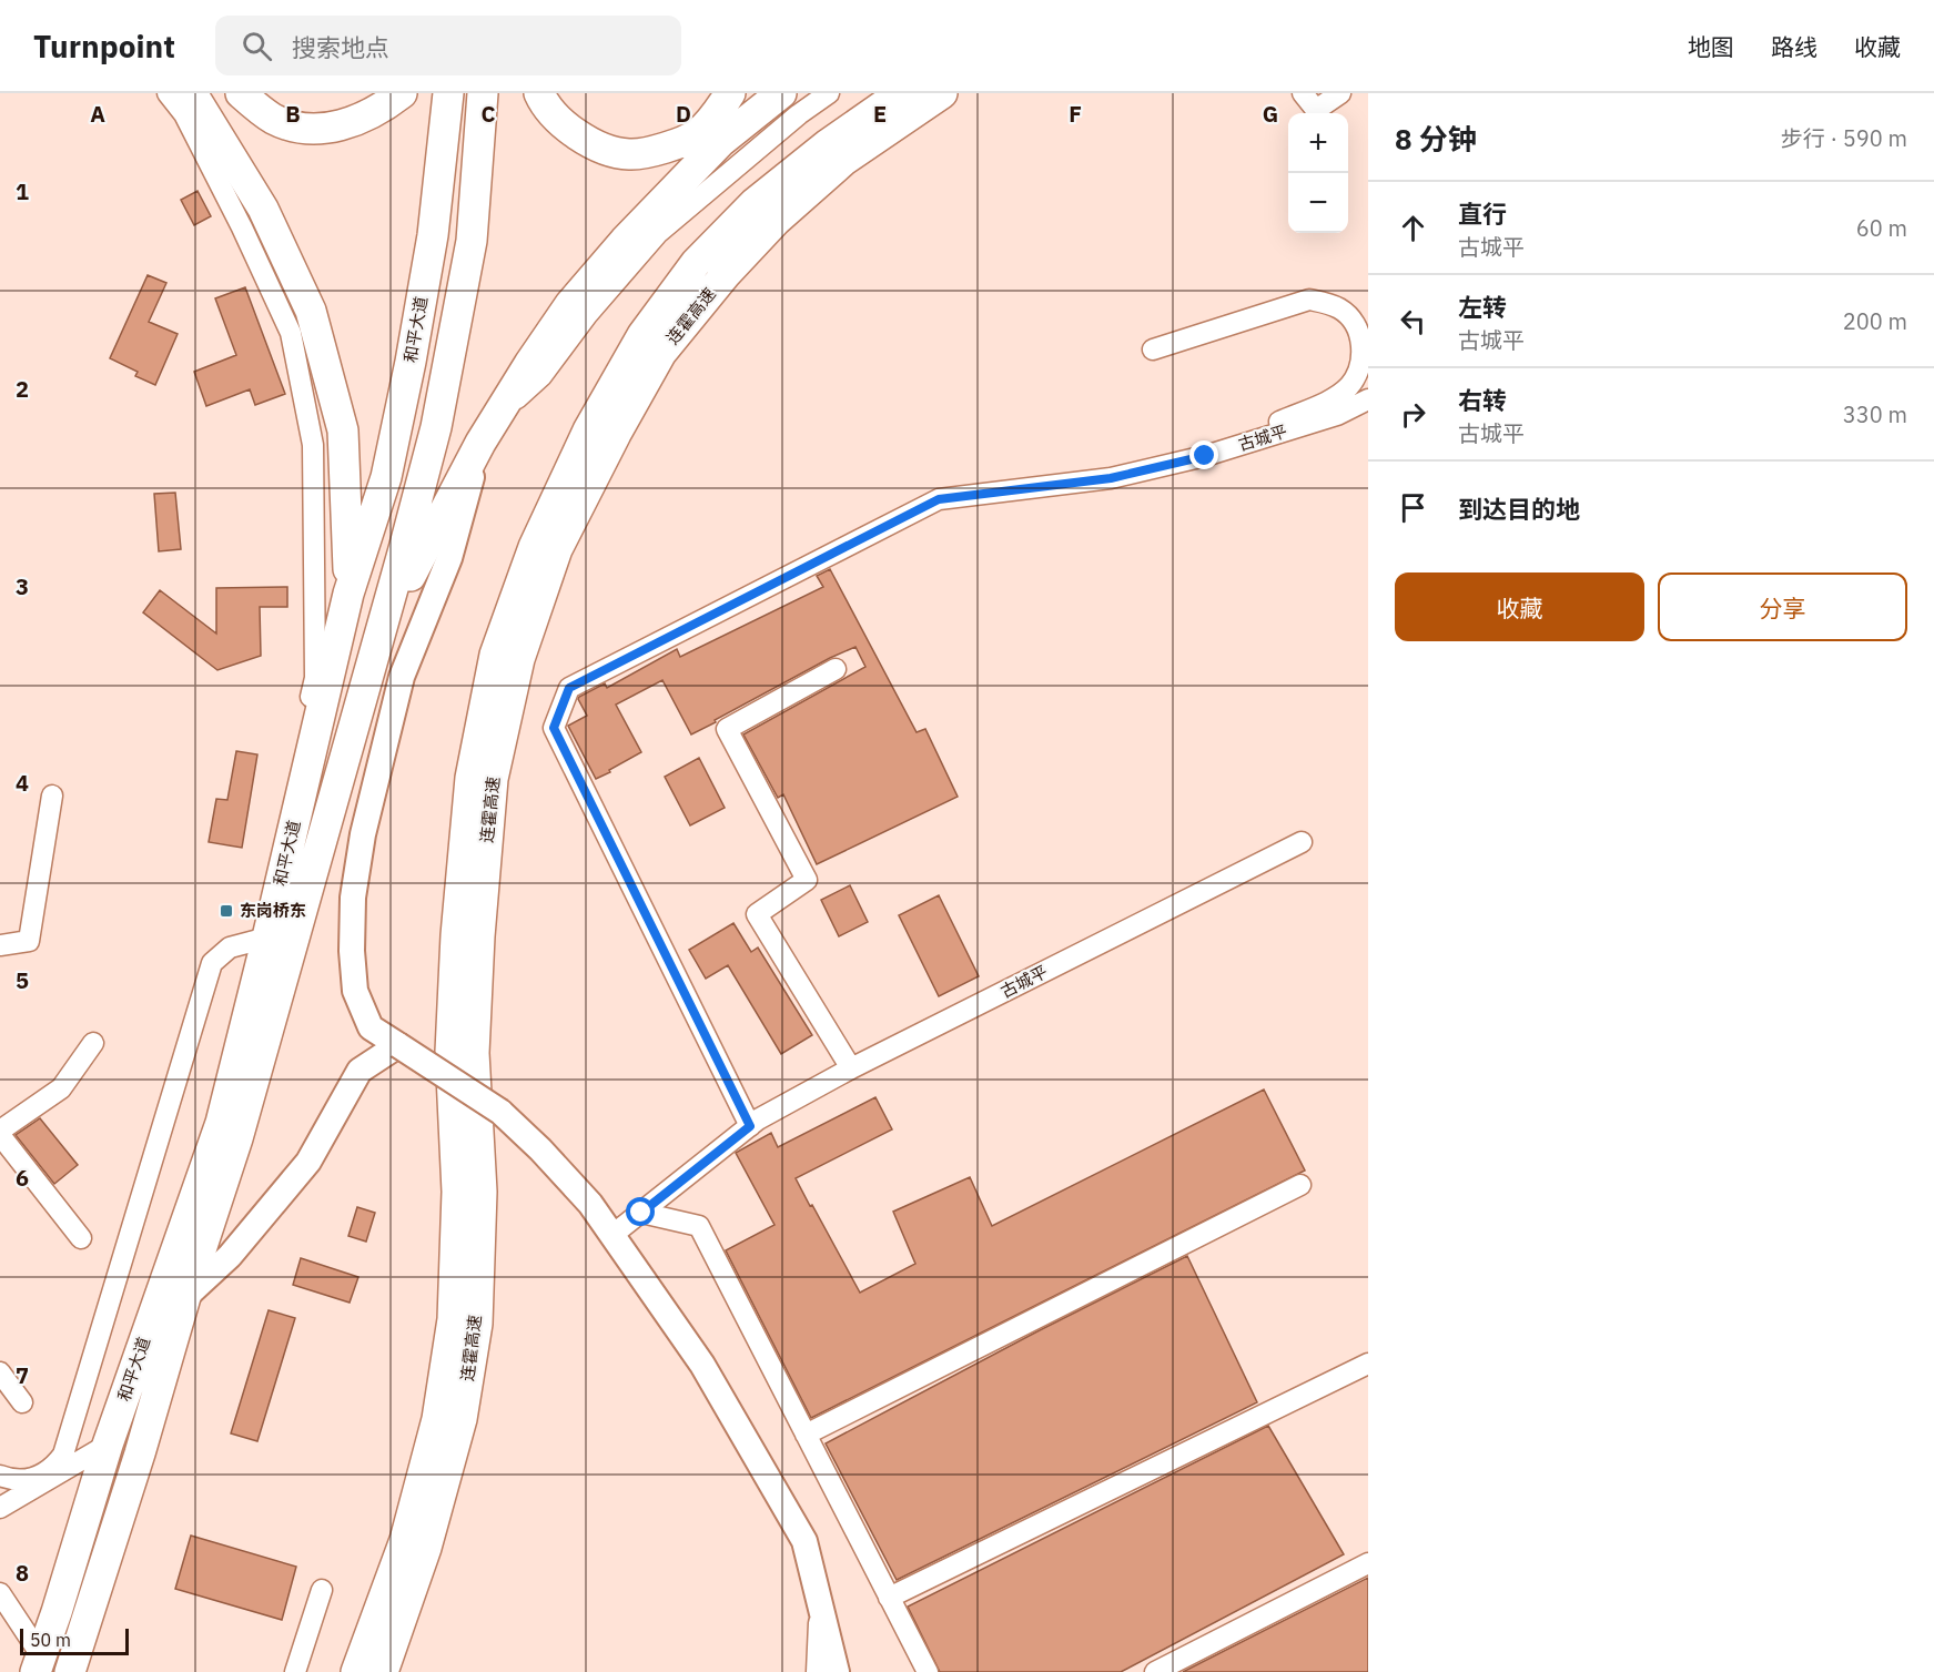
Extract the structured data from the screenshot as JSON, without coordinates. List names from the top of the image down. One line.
{"streets":{"highway":["连霍高速","和平大道"],"street":["古城平"]},"places":{"transit":["东岗桥东"]},"scale_bar":"50 m","page":{"header":"Turnpoint","search":"搜索地点","nav":["地图","路线","收藏"],"heading":["8 分钟","步行 · 590 m"],"map_buttons":["+","−"],"list":[["直行","古城平","60 m"],["左转","古城平","200 m"],["右转","古城平","330 m"],"到达目的地"],"buttons":["收藏","分享"],"scale":"50 m"},"grid":{"columns":["A","B","C","D","E","F","G"],"rows":["1","2","3","4","5","6","7","8"]}}
